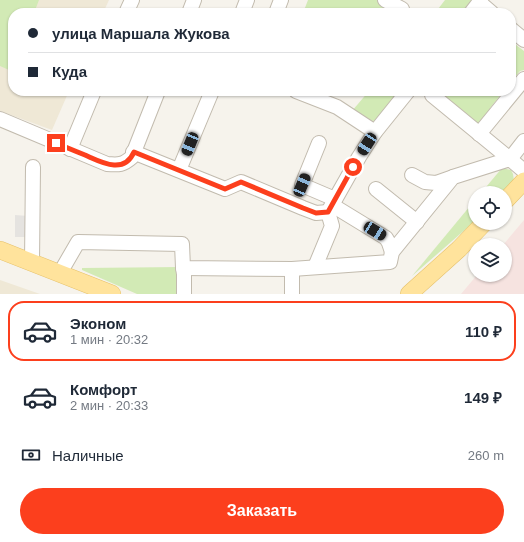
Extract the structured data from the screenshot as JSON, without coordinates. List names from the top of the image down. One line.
{"page":{"banner":["улица Маршала Жукова","Куда"],"list":[{"name":"Эконом","note":"1 мин · 20:32","value":"110 ₽"},{"name":"Комфорт","note":"2 мин · 20:33","value":"149 ₽"}],"pay":["Наличные","260 m"],"buttons":"Заказать"}}
